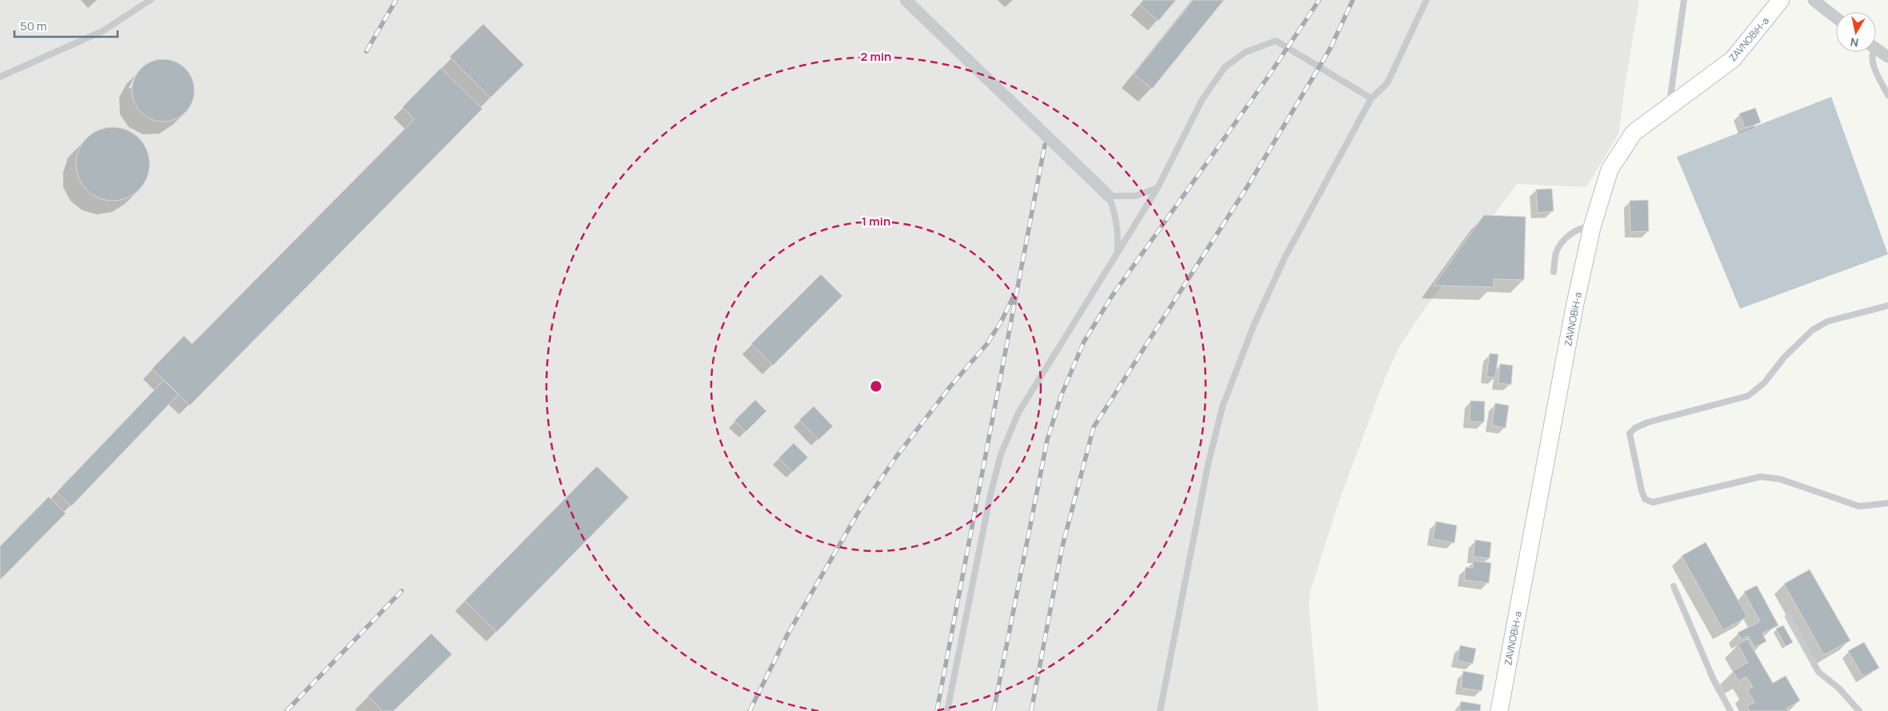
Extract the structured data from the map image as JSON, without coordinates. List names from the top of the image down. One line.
{"streets":{"main road":["ZAVNOBiH-a"]},"scale_bar":"50 m","north":"bottom","rings":["2 min","1 min"]}
